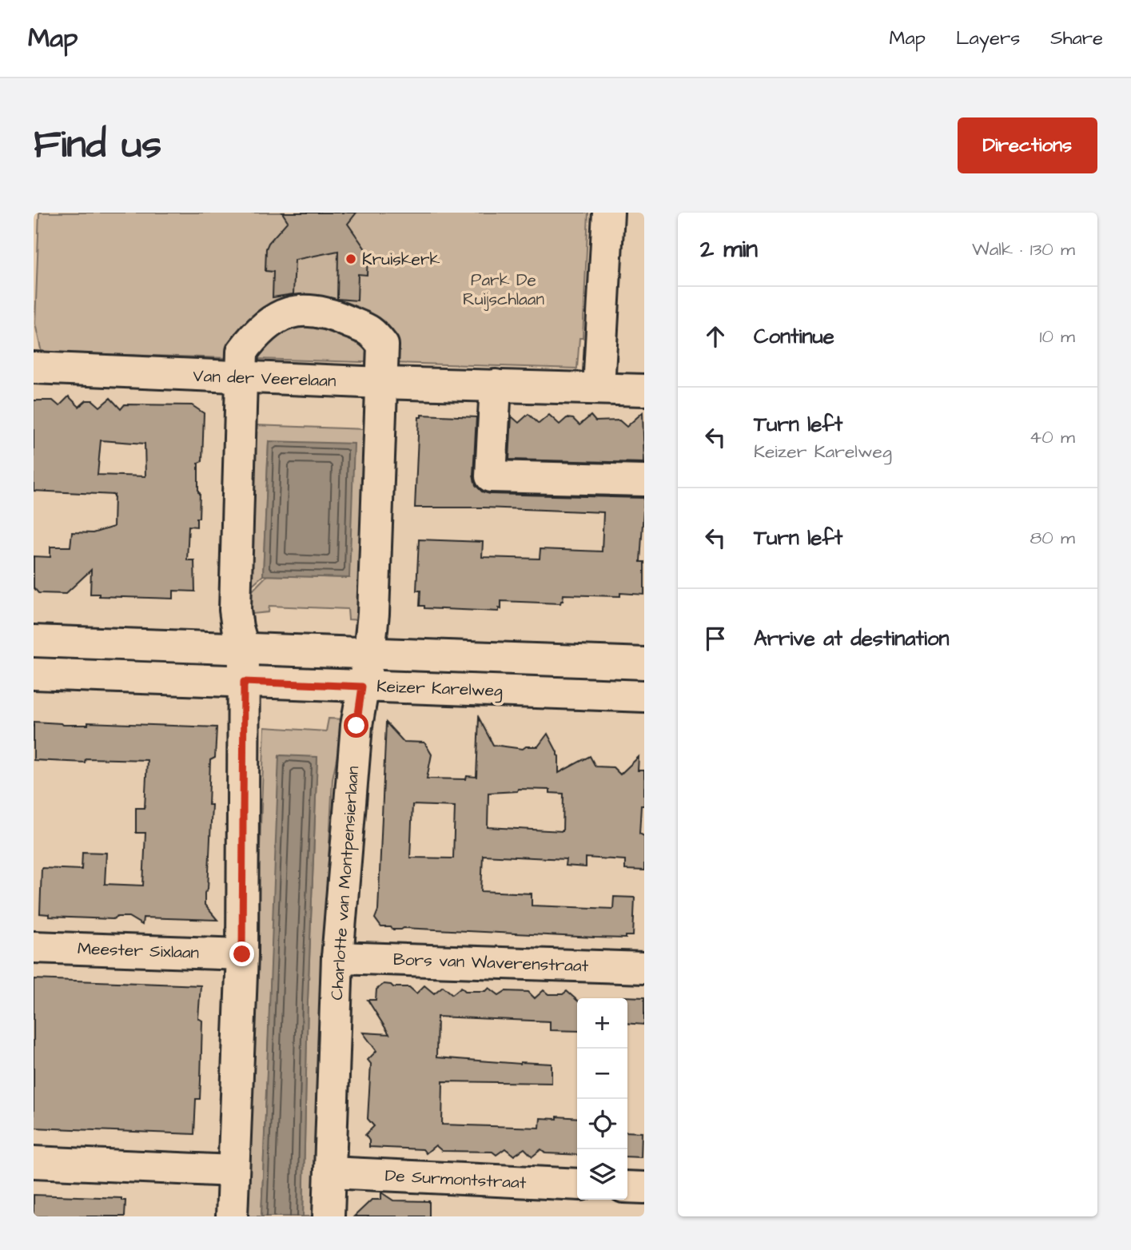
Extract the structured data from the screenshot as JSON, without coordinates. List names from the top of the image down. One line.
{"streets":{"street":["Van der Veerelaan","Keizer Karelweg","Charlotte van Montpensierlaan","Meester Sixlaan","Bors van Waverenstraat","De Surmontstraat"]},"crossings":[["Van der Veerelaan","Charlotte van Montpensierlaan"],["Keizer Karelweg","Charlotte van Montpensierlaan"],["Charlotte van Montpensierlaan","Bors van Waverenstraat"],["Charlotte van Montpensierlaan","De Surmontstraat"]],"parks":["Park De Ruijschlaan"],"places":["Kruiskerk"],"page":{"header":"Map","nav":["Map","Layers","Share"],"buttons":"Directions","title":"Find us","heading":["2 min","Walk · 130 m"],"list":[["Continue","10 m"],["Turn left","Keizer Karelweg","40 m"],["Turn left","80 m"],"Arrive at destination"],"map_buttons":["+","−"]}}
